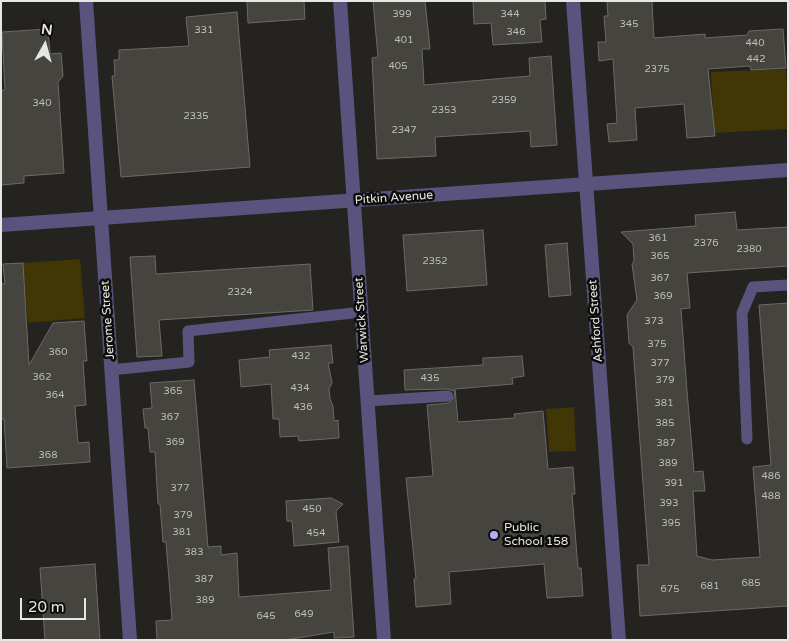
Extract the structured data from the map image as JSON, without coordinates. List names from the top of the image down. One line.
{"streets":{"street":["Pitkin Avenue","Jerome Street","Warwick Street","Ashford Street"]},"crossings":[["Pitkin Avenue","Jerome Street"],["Pitkin Avenue","Warwick Street"],["Pitkin Avenue","Ashford Street"]],"places":["Public School 158"],"house_numbers":["399","344","345","331","346","401","440","442","405","2375","2359","340","2353","2335","2347","361","2376","2380","365","2352","367","2324","369","373","375","360","432","377","362","435","379","434","365","364","381","436","367","385","369","387","368","389","486","391","377","488","393","450","379","395","381","454","383","387","685","681","675","389","649","645"],"scale_bar":"20 m","north":"top"}
